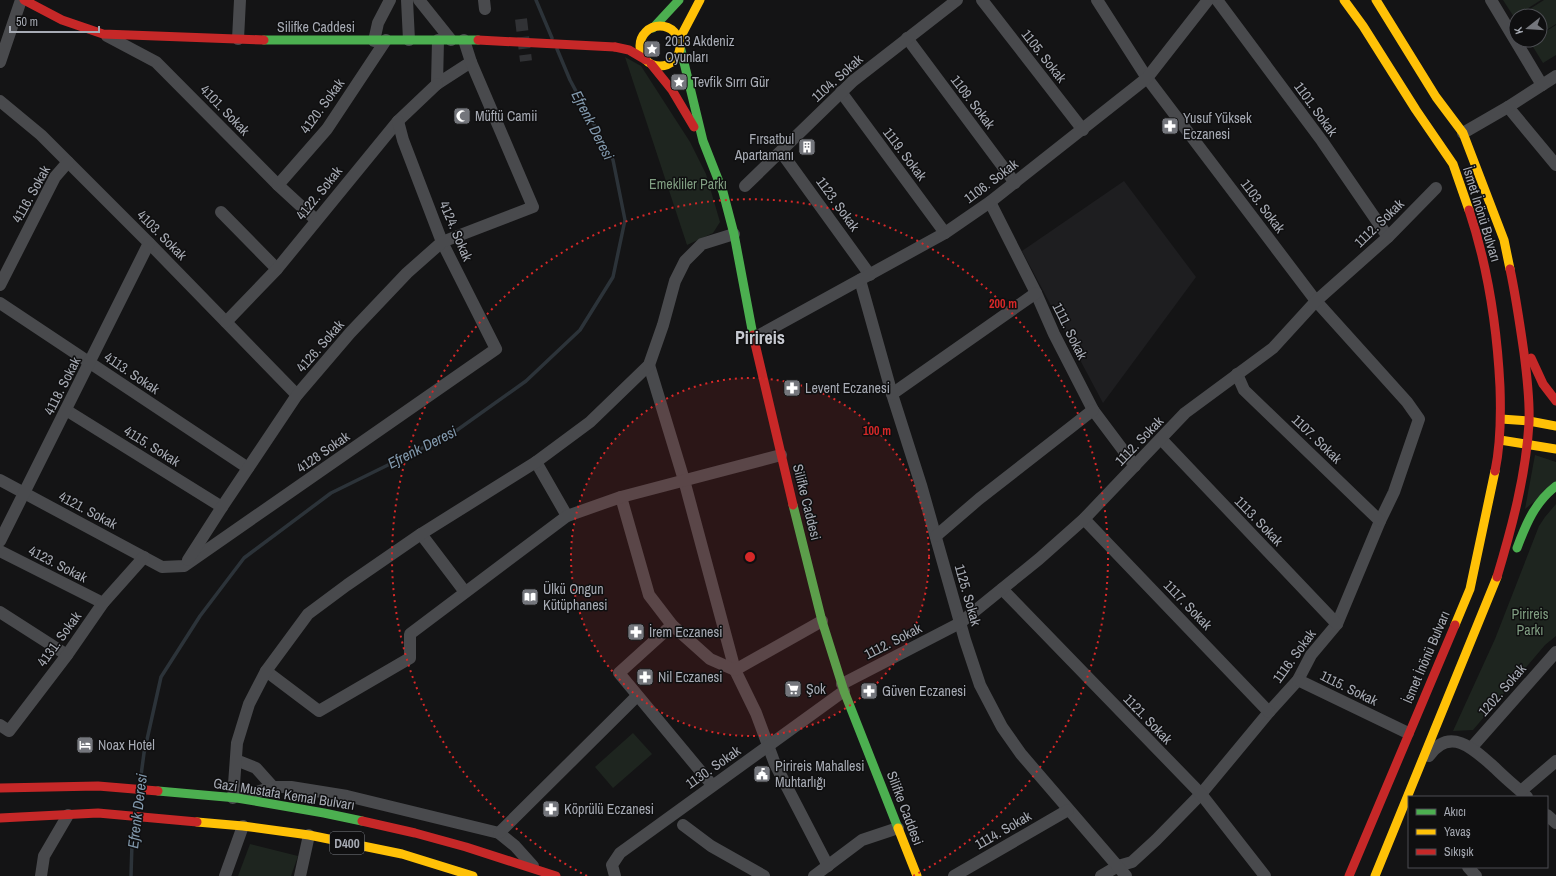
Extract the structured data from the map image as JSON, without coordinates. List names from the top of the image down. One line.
{"streets":{"main road":["Silifke Caddesi","İsmet İnönü Bulvarı","Gazi Mustafa Kemal Bulvarı","D400"],"street":["1105. Sokak","1104. Sokak","1109. Sokak","4120. Sokak","1101. Sokak","4101. Sokak","1119. Sokak","1106. Sokak","4122. Sokak","4116. Sokak","1123. Sokak","1103. Sokak","1112. Sokak","4124. Sokak","4103. Sokak","1111. Sokak","4126. Sokak","4113. Sokak","4118. Sokak","1107. Sokak","4115. Sokak","4128 Sokak","4121. Sokak","1113. Sokak","4123. Sokak","1125. Sokak","1117. Sokak","4131. Sokak","1116. Sokak","1115. Sokak","1202. Sokak","1121. Sokak","1130. Sokak","1114. Sokak"]},"crossings":[["Silifke Caddesi","4120. Sokak"],["Silifke Caddesi","4101. Sokak"],["Silifke Caddesi","1106. Sokak"],["Silifke Caddesi","1112. Sokak"],["Silifke Caddesi","1130. Sokak"],["1105. Sokak","1106. Sokak"],["1104. Sokak","1109. Sokak"],["1104. Sokak","1119. Sokak"],["1104. Sokak","1123. Sokak"],["1109. Sokak","1106. Sokak"],["4120. Sokak","4101. Sokak"],["1101. Sokak","1112. Sokak"],["4101. Sokak","4122. Sokak"],["1119. Sokak","1106. Sokak"],["1106. Sokak","1123. Sokak"],["1106. Sokak","1103. Sokak"],["1106. Sokak","1111. Sokak"],["1106. Sokak","1125. Sokak"],["4122. Sokak","4124. Sokak"],["4122. Sokak","4103. Sokak"],["4122. Sokak","4126. Sokak"],["4116. Sokak","4103. Sokak"],["1123. Sokak","1125. Sokak"],["1103. Sokak","1112. Sokak"],["1103. Sokak","1116. Sokak"],["İsmet İnönü Bulvarı","1115. Sokak"],["1112. Sokak","1111. Sokak"],["1112. Sokak","1107. Sokak"],["1112. Sokak","1113. Sokak"],["1112. Sokak","1125. Sokak"],["1112. Sokak","1117. Sokak"],["1112. Sokak","1121. Sokak"],["1112. Sokak","1130. Sokak"],["4124. Sokak","4126. Sokak"],["4124. Sokak","4128 Sokak"],["4103. Sokak","4126. Sokak"],["4103. Sokak","4118. Sokak"],["4126. Sokak","4113. Sokak"],["4126. Sokak","4115. Sokak"],["4126. Sokak","4128 Sokak"],["4126. Sokak","4121. Sokak"],["4113. Sokak","4118. Sokak"],["4118. Sokak","4115. Sokak"],["4118. Sokak","4121. Sokak"],["1107. Sokak","1116. Sokak"],["4128 Sokak","4121. Sokak"],["4121. Sokak","4131. Sokak"],["1113. Sokak","1116. Sokak"],["4123. Sokak","4131. Sokak"],["1125. Sokak","1116. Sokak"],["1125. Sokak","1114. Sokak"],["1117. Sokak","1116. Sokak"],["1116. Sokak","1115. Sokak"],["1116. Sokak","1121. Sokak"]],"districts":["Pirireis"],"water":["Efrenk Deresi"],"parks":["Emekliler Parkı","Pirireis Parkı"],"places":{"place":["2013 Akdeniz Oyunları","Tevfik Sırrı Gür"],"mosque":["Müftü Camii"],"pharmacy":["Yusuf Yüksek Eczanesi","Levent Eczanesi","İrem Eczanesi","Nil Eczanesi","Güven Eczanesi","Köprülü Eczanesi"],"building":["Fırsatbul Apartamanı"],"library":["Ülkü Ongun Kütüphanesi"],"supermarket":["Şok"],"hotel":["Noax Hotel"],"public building":["Pirireis Mahallesi Muhtarlığı"]},"legend":["Akıcı","Yavaş","Sıkışık"],"scale_bar":"50 m","north":"left","rings":["200 m","100 m"]}
